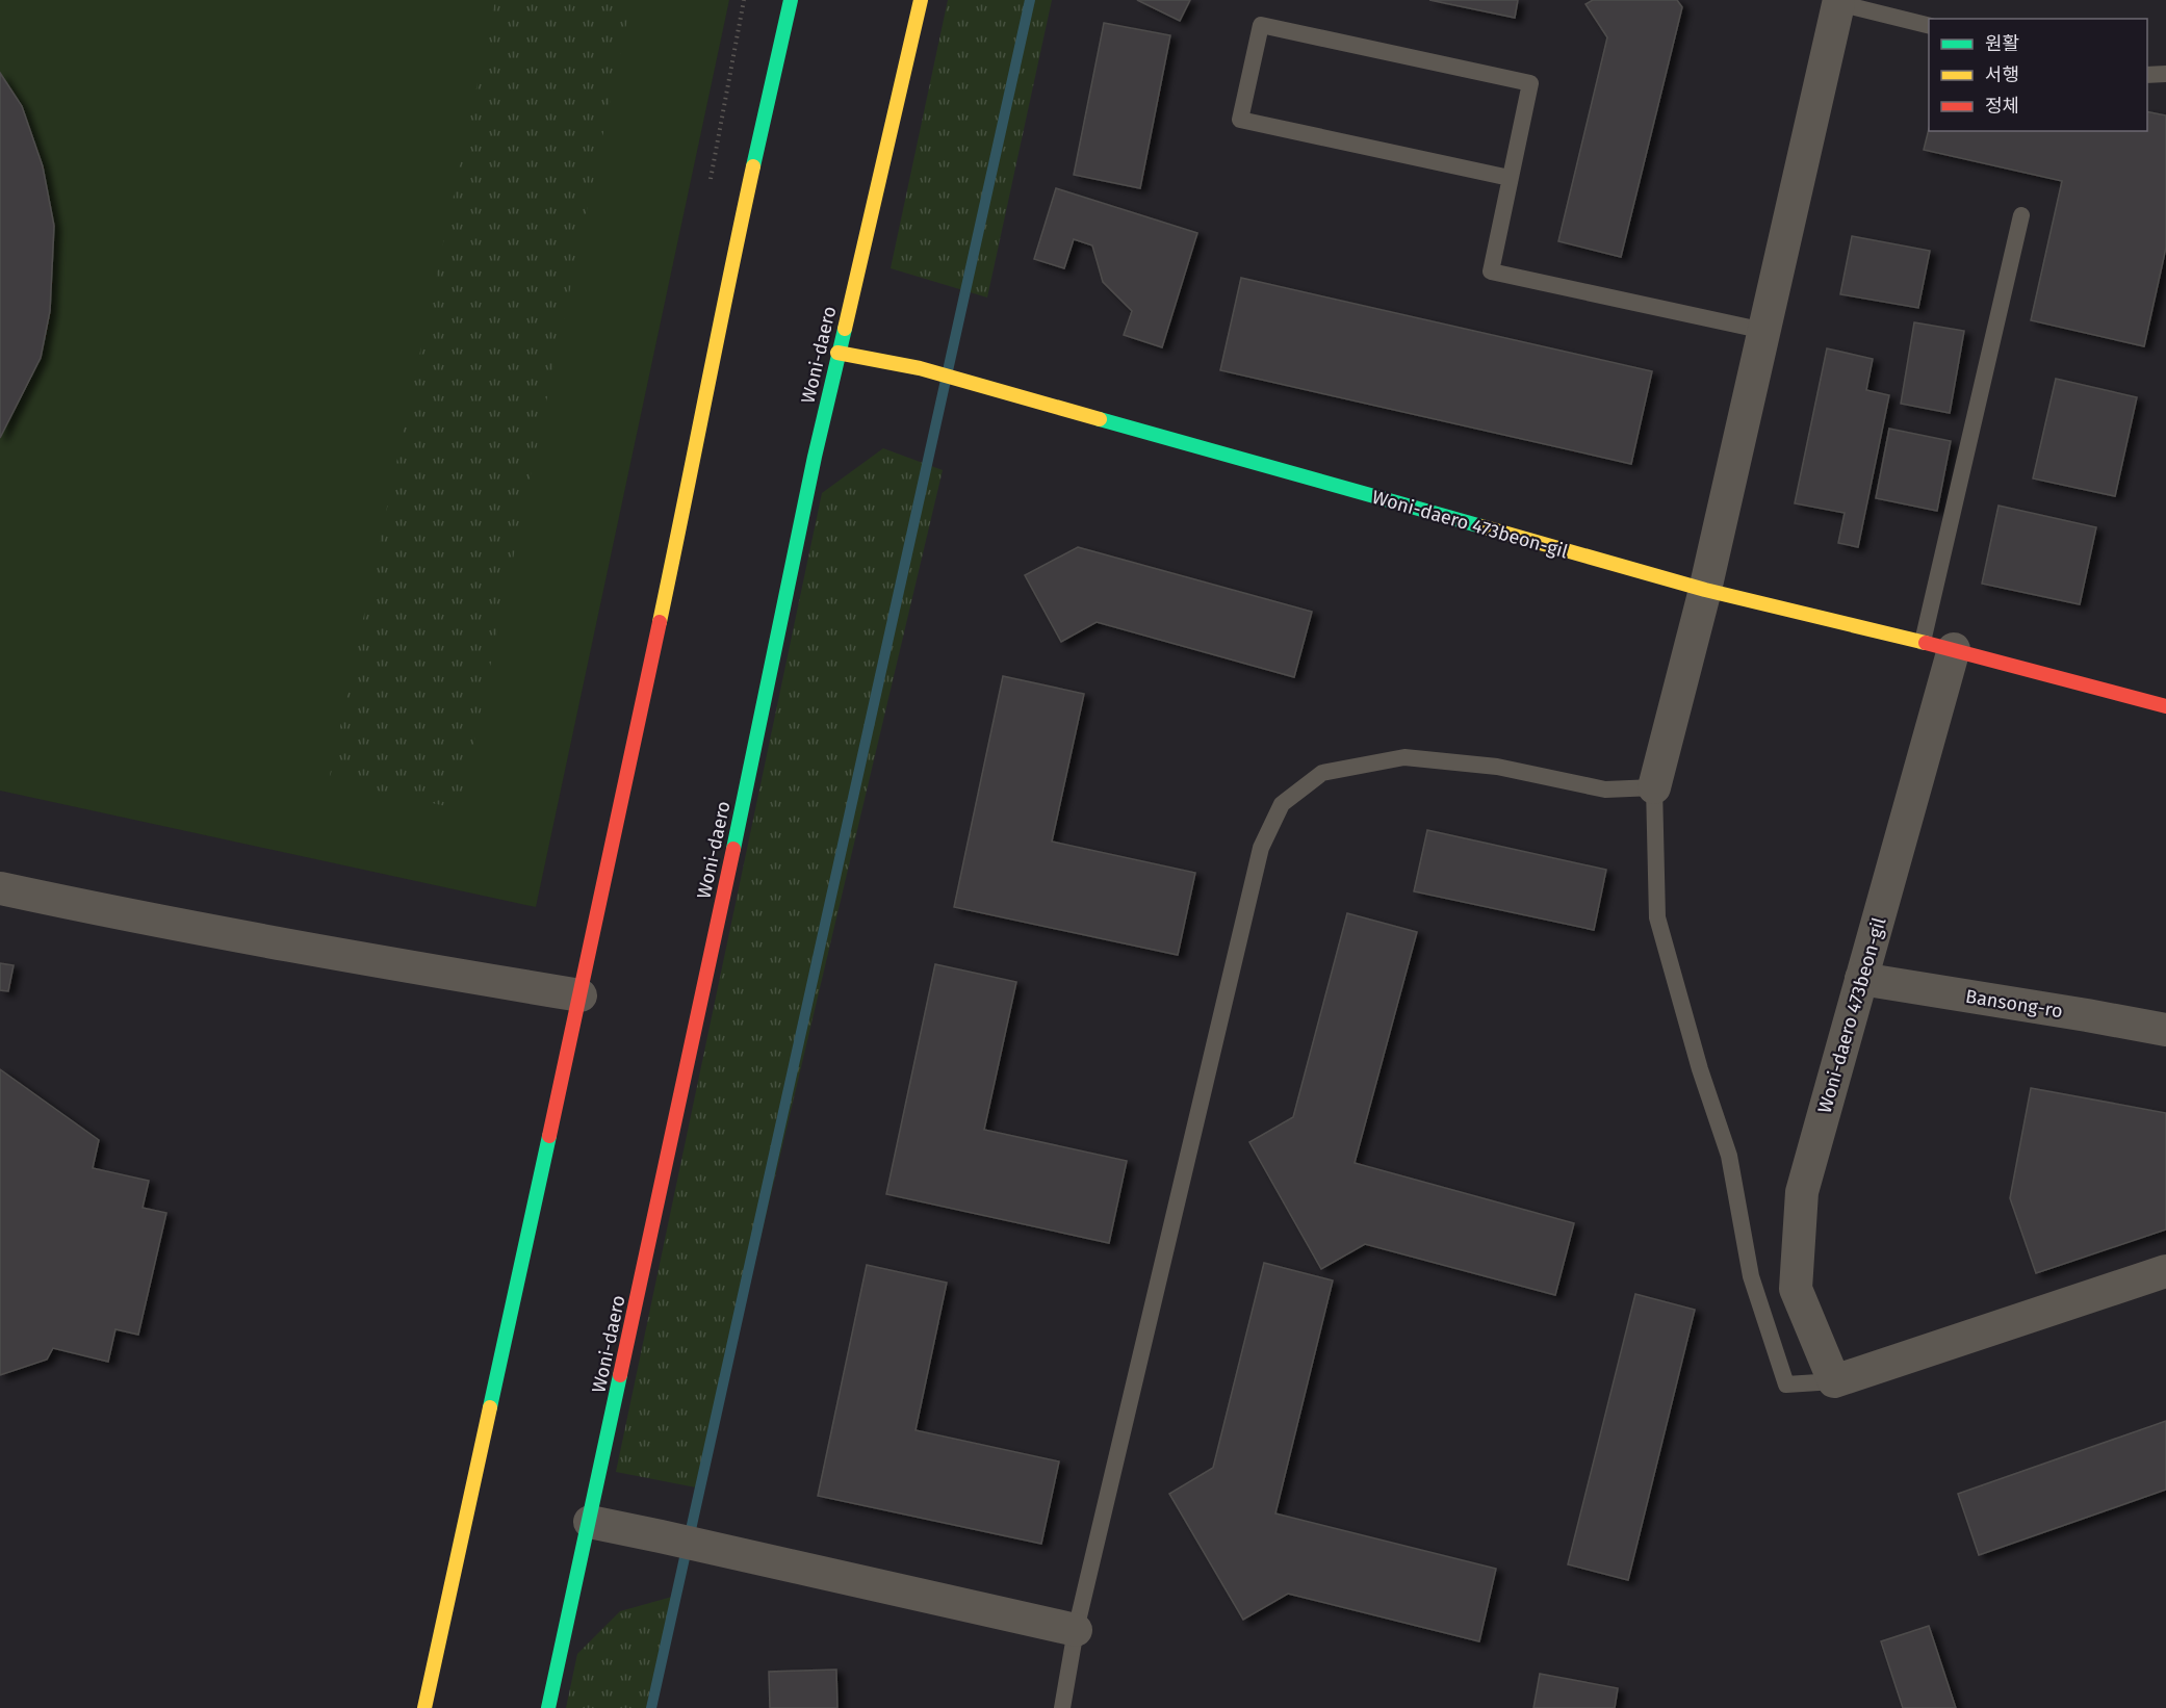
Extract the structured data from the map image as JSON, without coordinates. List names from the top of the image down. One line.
{"streets":{"main road":["Woni-daero","Woni-daero 473beon-gil"],"street":["Bansong-ro"]},"crossings":[["Woni-daero","Woni-daero 473beon-gil"],["Woni-daero 473beon-gil","Bansong-ro"]],"legend":["원활","서행","정체"]}
